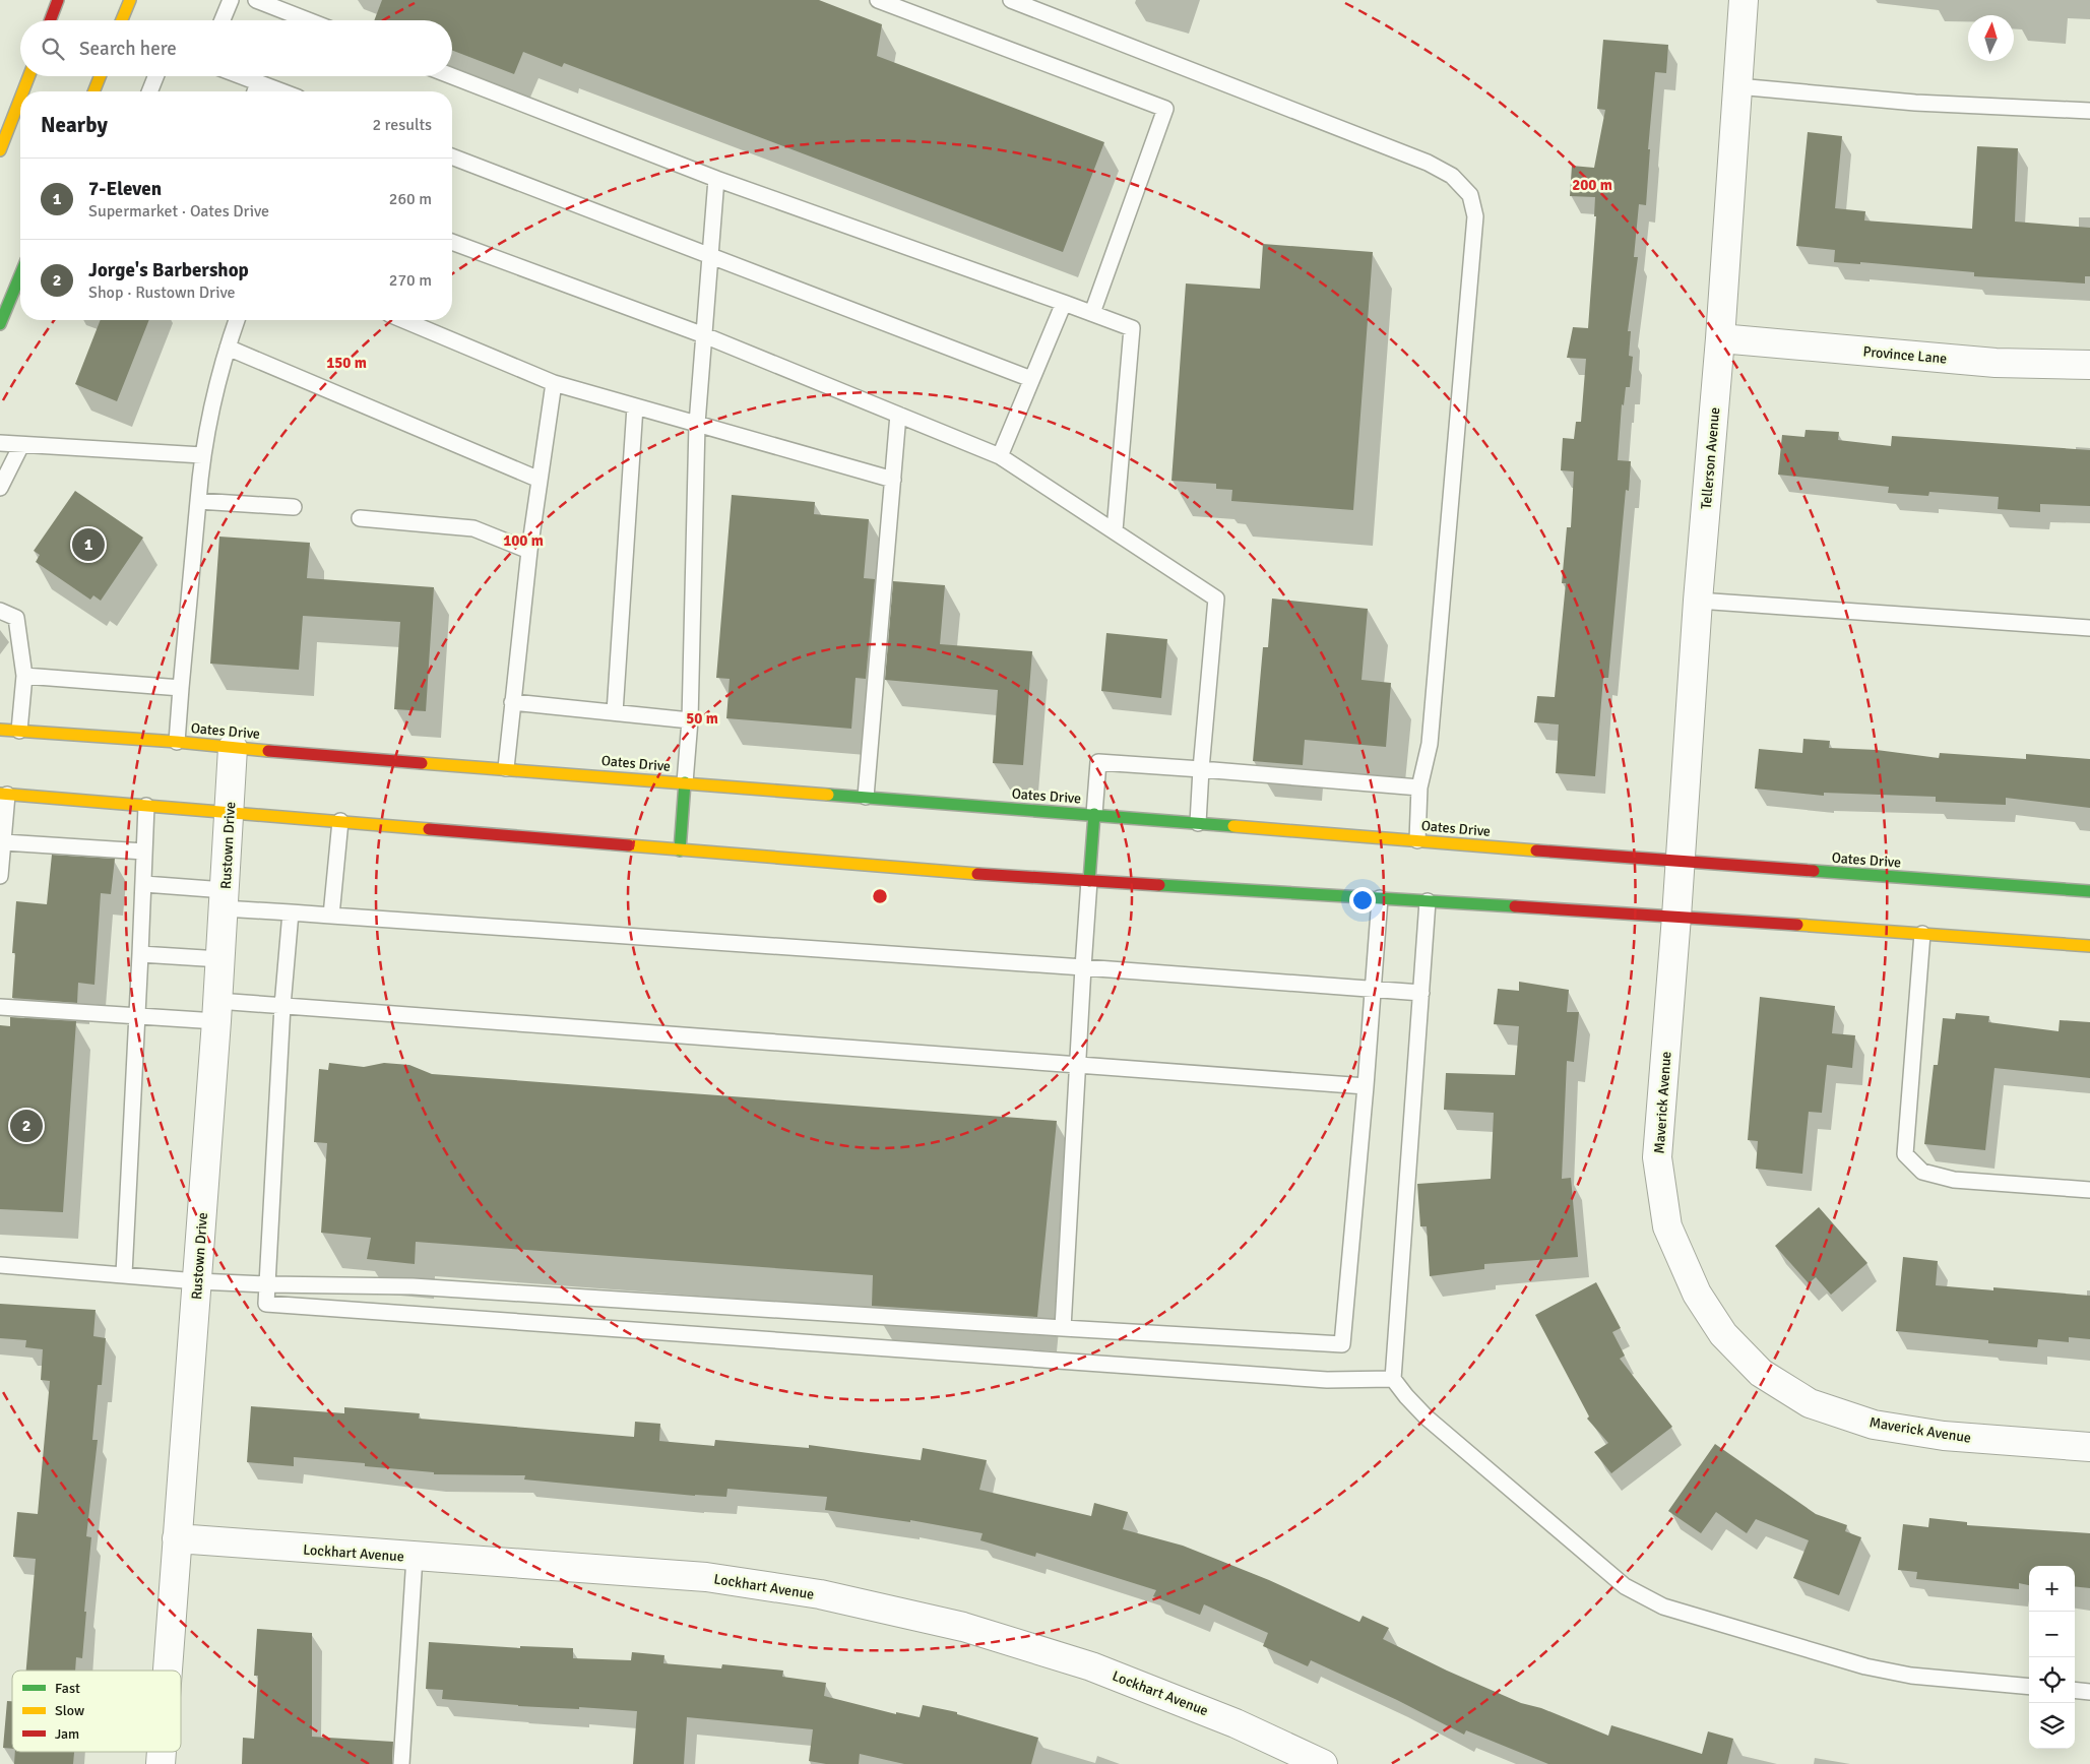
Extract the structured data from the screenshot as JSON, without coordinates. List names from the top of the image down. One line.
{"streets":{"main road":["Oates Drive"],"street":["Province Lane","Tellerson Avenue","Rustown Drive","Maverick Avenue","Lockhart Avenue"]},"crossings":[["Province Lane","Tellerson Avenue"],["Tellerson Avenue","Oates Drive"],["Tellerson Avenue","Maverick Avenue"],["Oates Drive","Rustown Drive"],["Rustown Drive","Lockhart Avenue"]],"legend":["Fast","Slow","Jam"],"north":"top","page":{"search":"Search here","heading":["Nearby","2 results"],"list":[{"mark":"1","name":"7-Eleven","note":"Supermarket · Oates Drive","value":"260 m"},{"mark":"2","name":"Jorge's Barbershop","note":"Shop · Rustown Drive","value":"270 m"}],"pins":["1","2"],"map_buttons":["+","−"]},"rings":["200 m","150 m","100 m","50 m"]}
